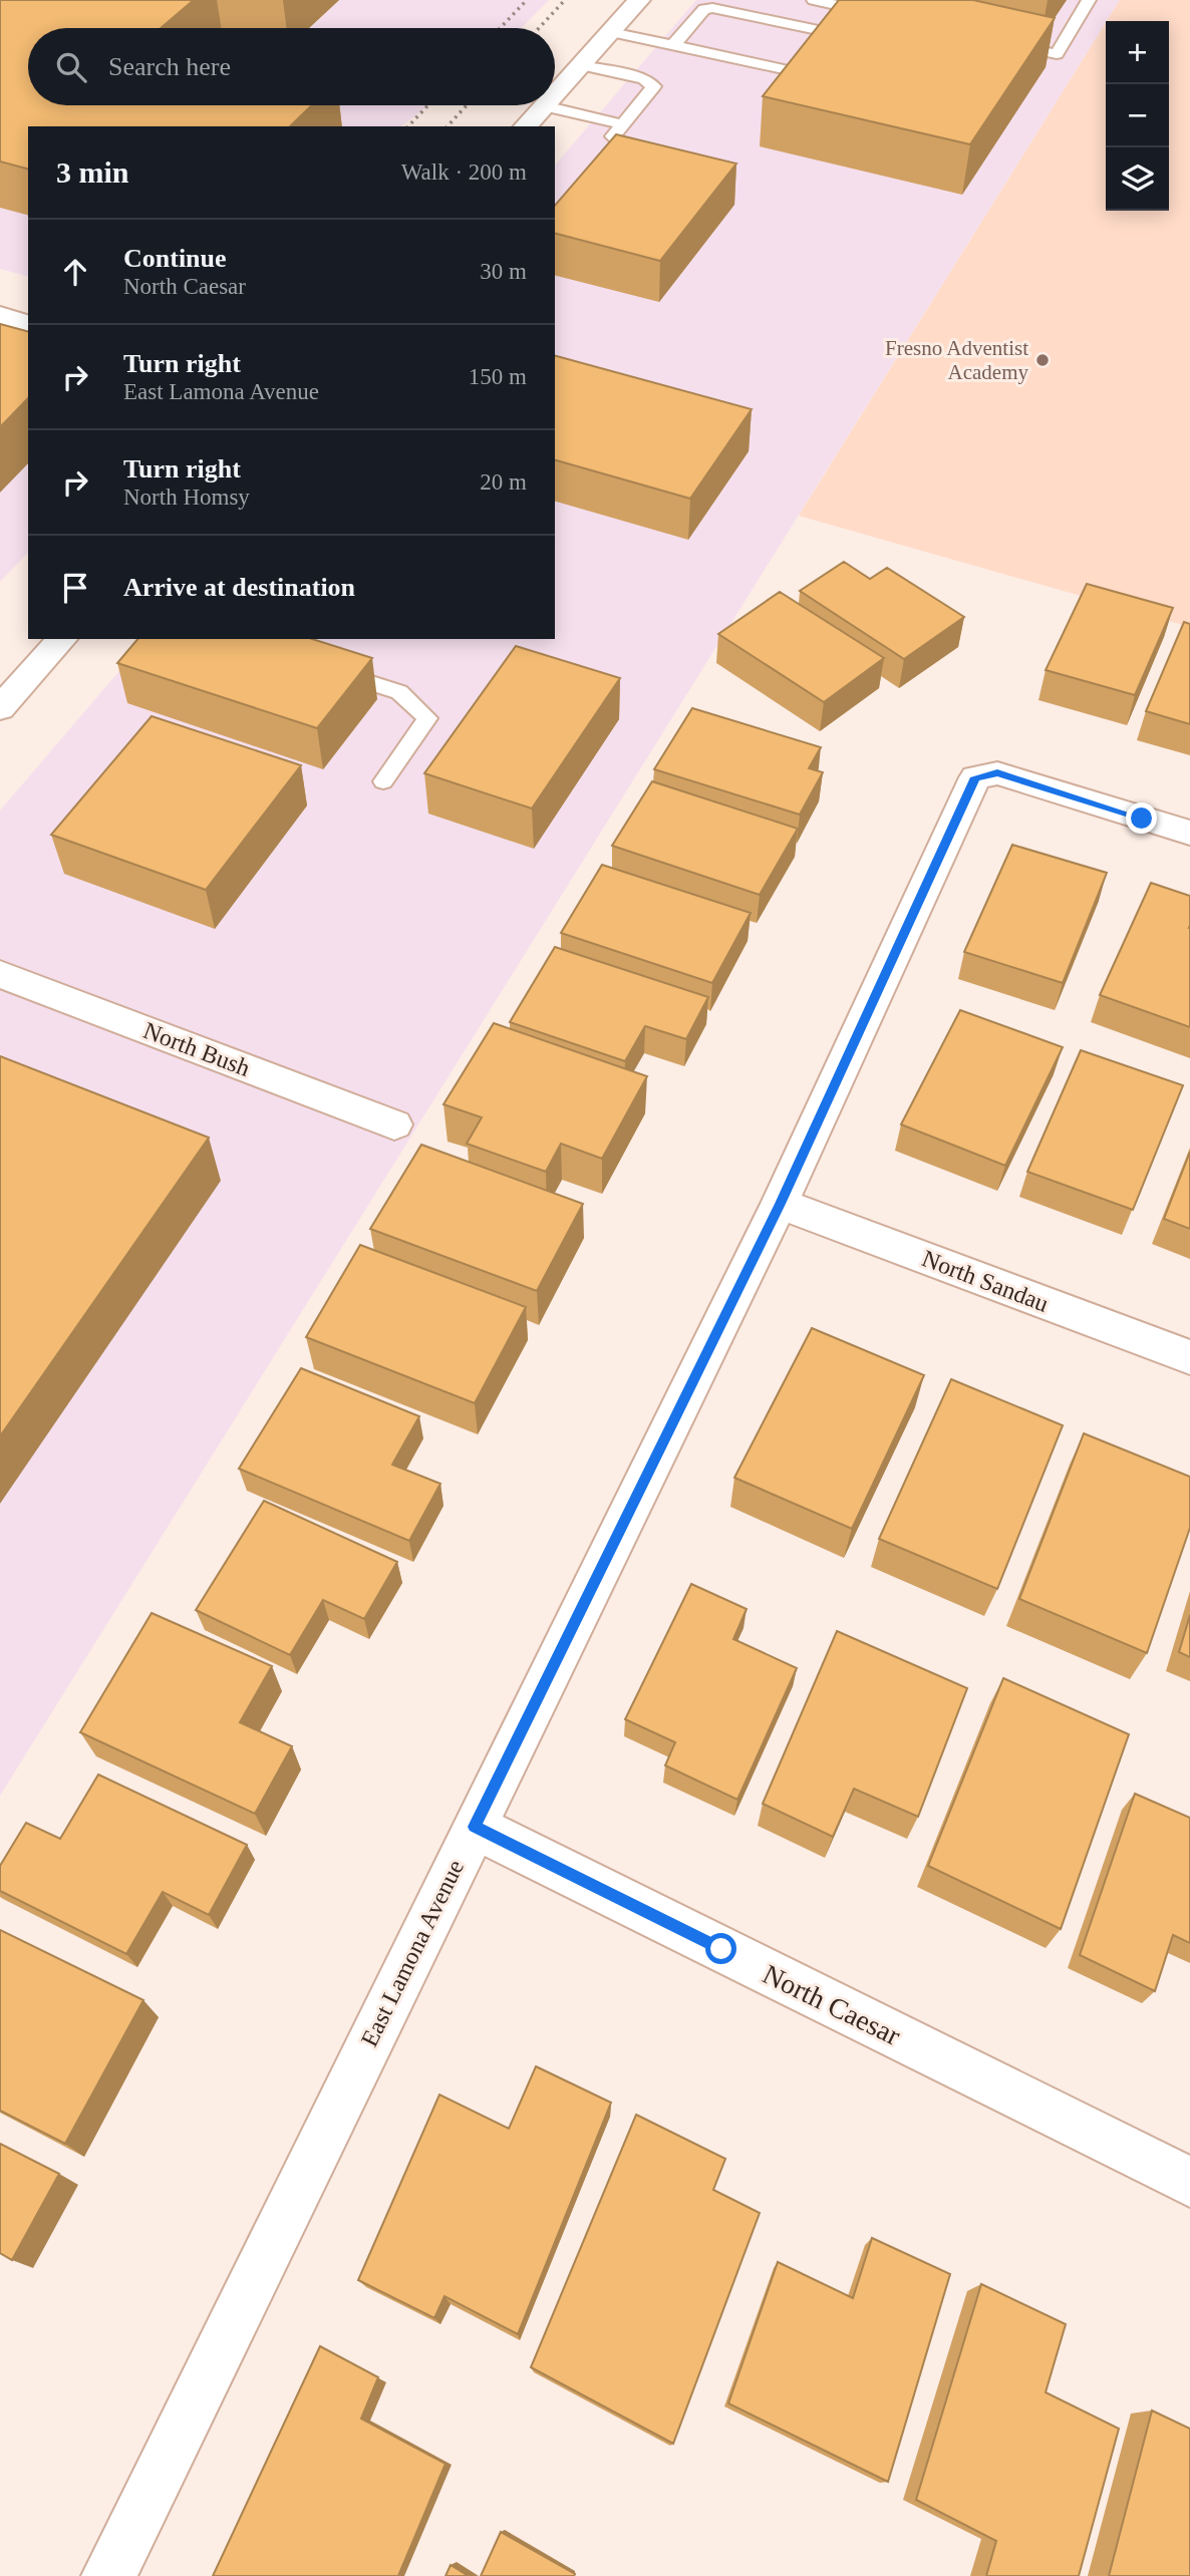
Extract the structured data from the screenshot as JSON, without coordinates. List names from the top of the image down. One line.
{"streets":{"street":["North Bush","North Sandau","East Lamona Avenue","North Caesar"]},"crossings":[["North Sandau","East Lamona Avenue"],["East Lamona Avenue","North Caesar"]],"places":["Fresno Adventist Academy"],"page":{"map_buttons":["+","−"],"search":"Search here","heading":["3 min","Walk · 200 m"],"list":[["Continue","North Caesar","30 m"],["Turn right","East Lamona Avenue","150 m"],["Turn right","North Homsy","20 m"],"Arrive at destination"]}}
